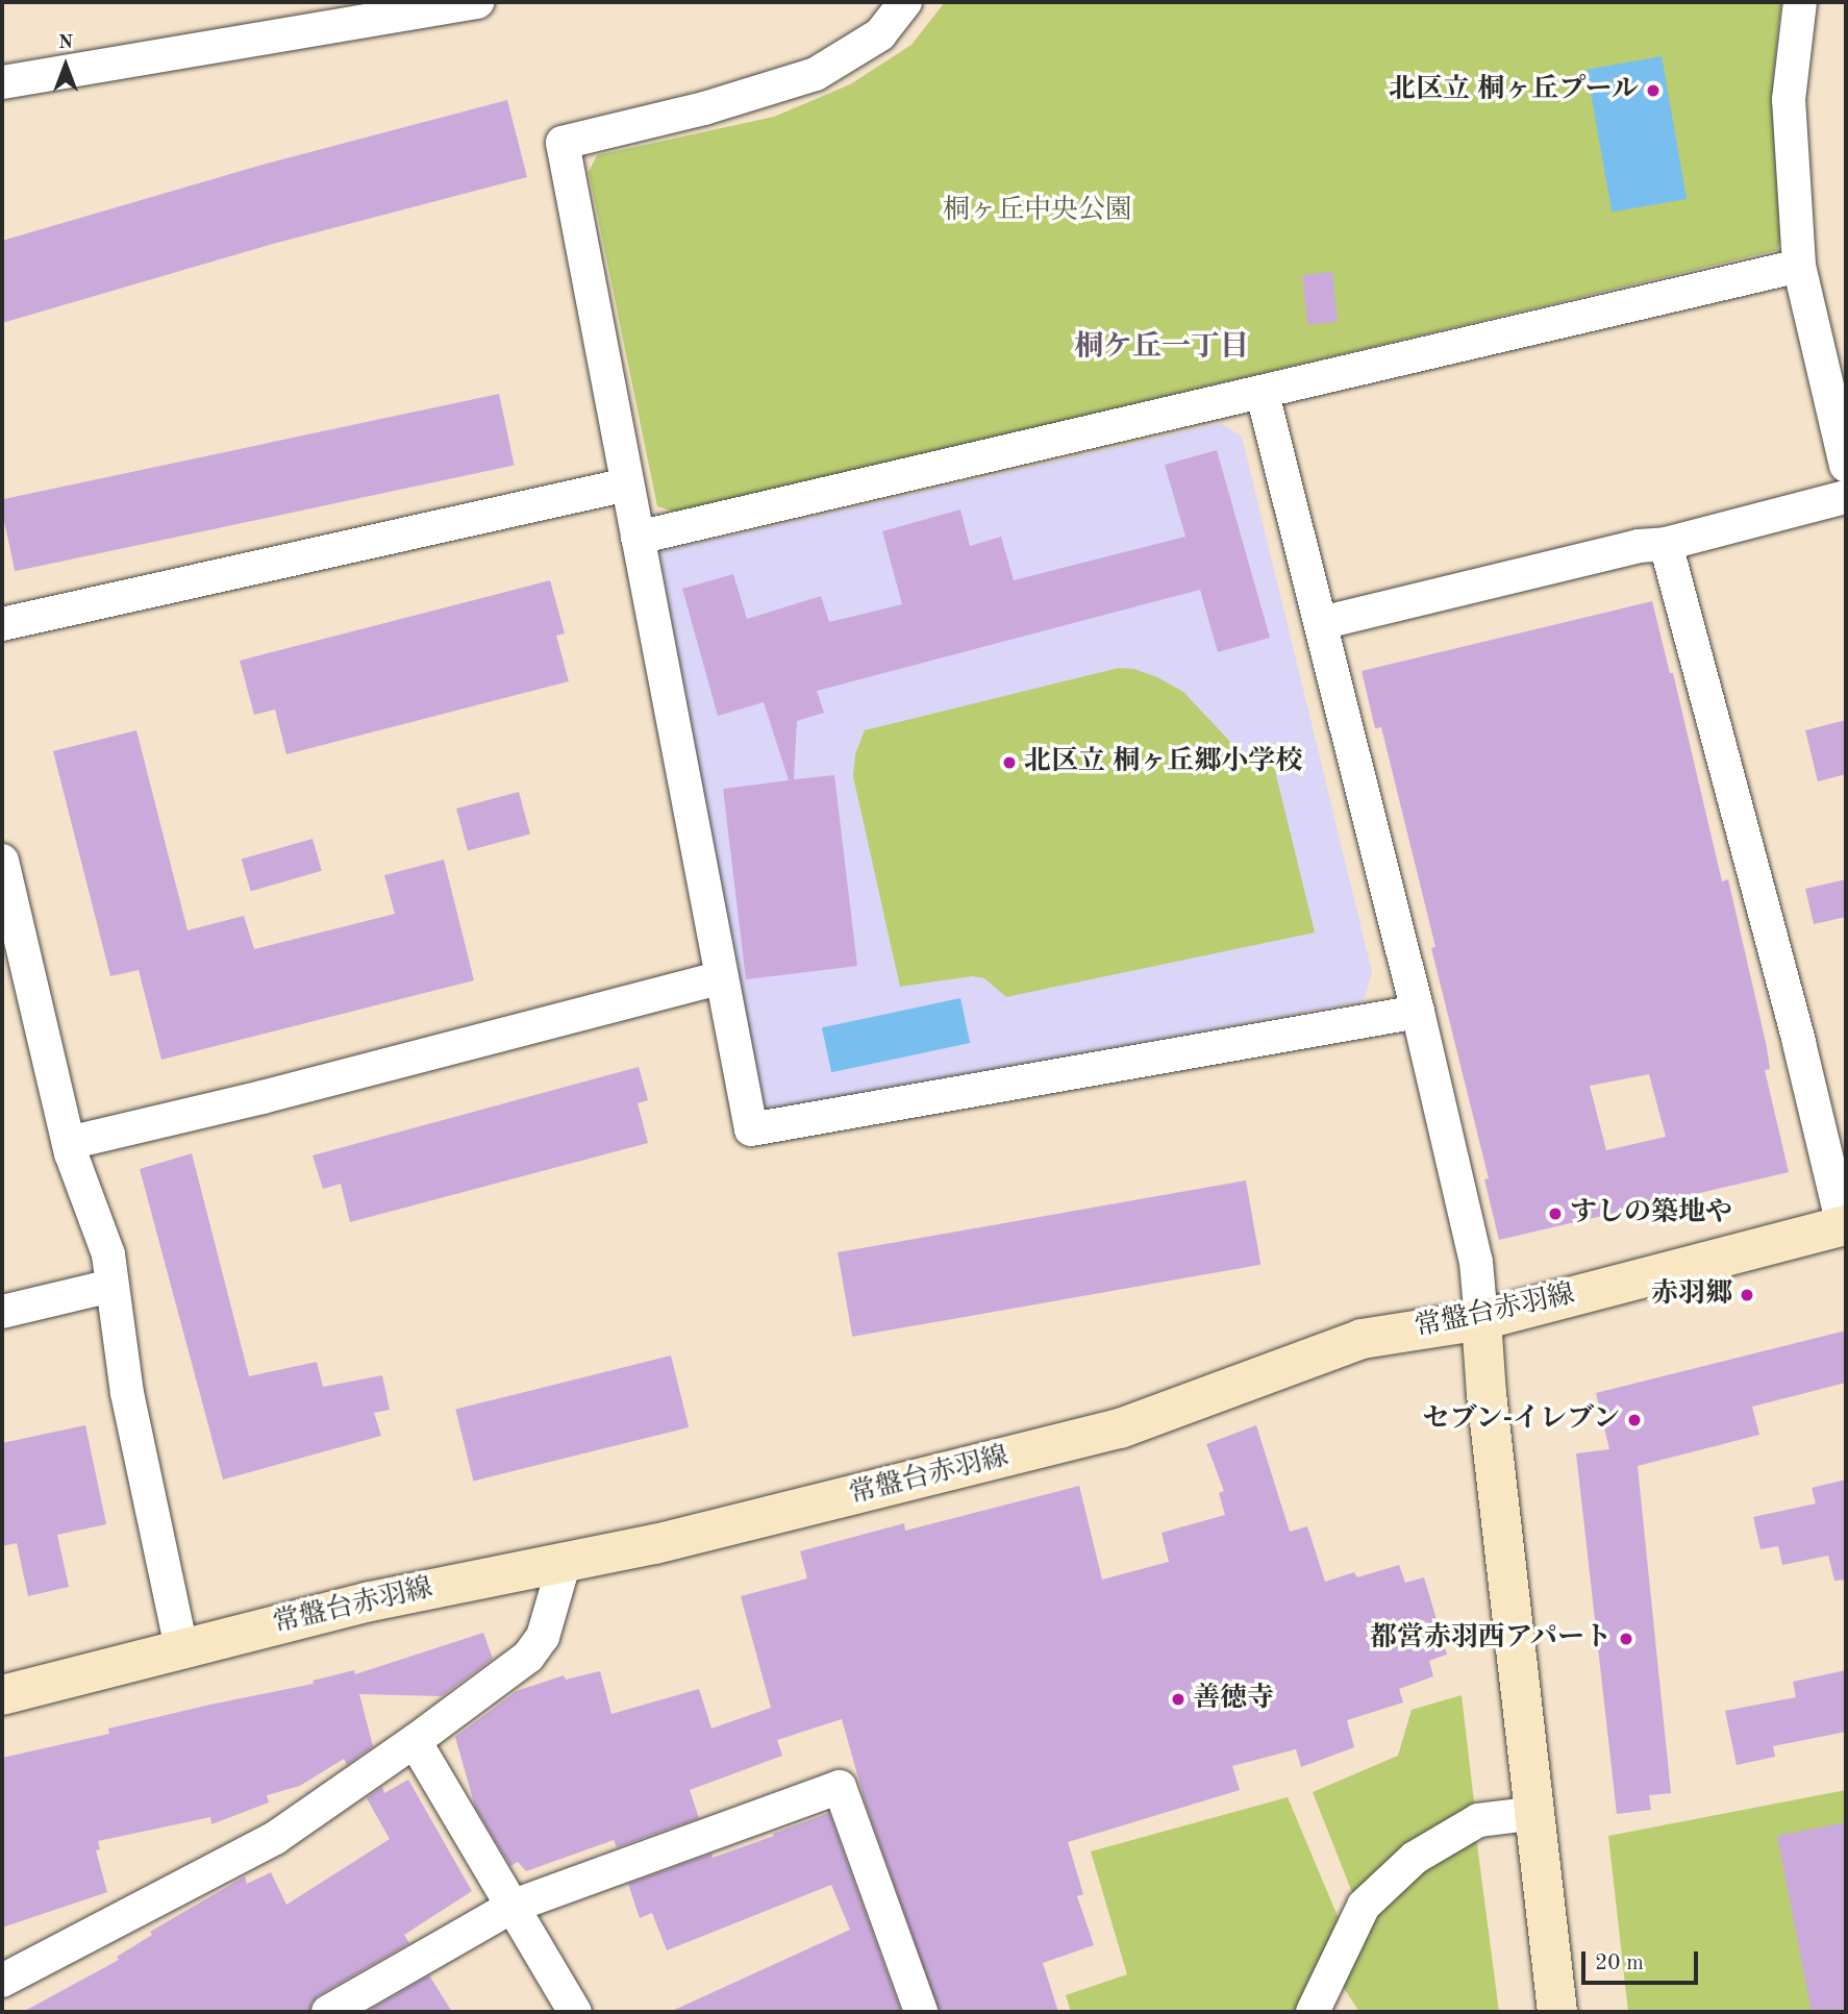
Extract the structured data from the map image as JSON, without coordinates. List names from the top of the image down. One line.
{"streets":{"main road":["常盤台赤羽線"]},"districts":["桐ケ丘一丁目"],"parks":["桐ヶ丘中央公園"],"places":["北区立 桐ヶ丘プール","北区立 桐ヶ丘郷小学校","すしの築地や","赤羽郷","セブン-イレブン","都営赤羽西アパート","善徳寺"],"scale_bar":"20 m","north":"top"}
